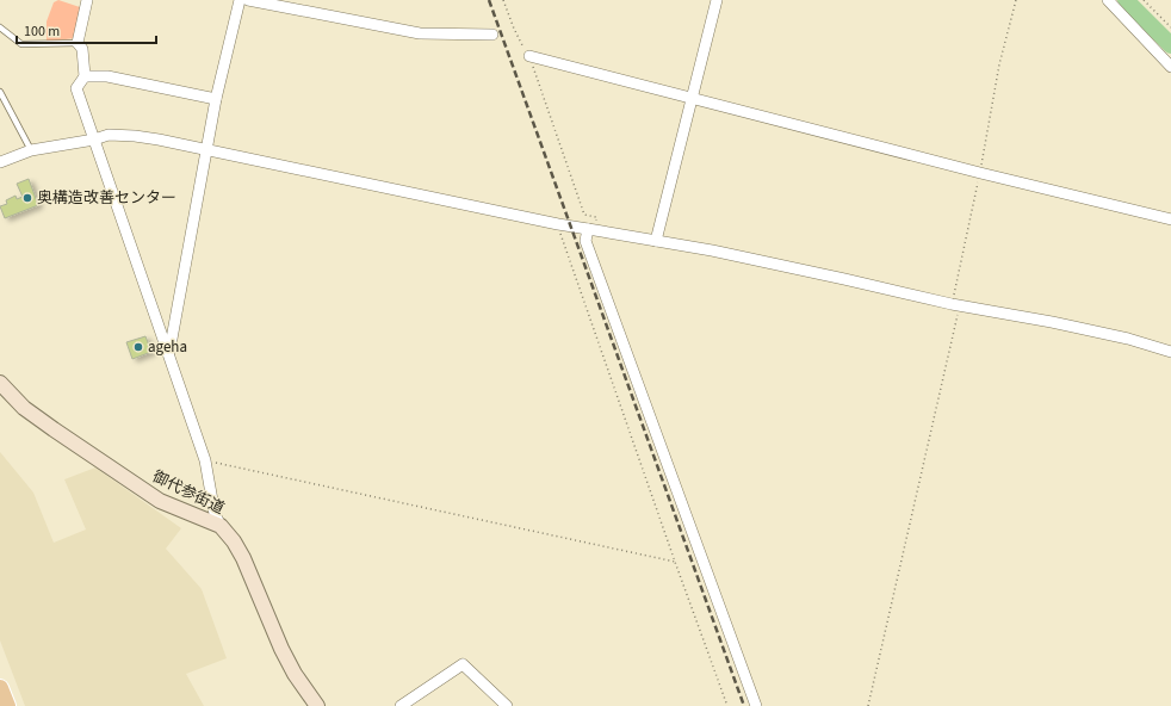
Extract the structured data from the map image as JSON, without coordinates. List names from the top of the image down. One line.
{"streets":{"street":["御代参街道"]},"places":["奥構造改善センター","ageha"],"scale_bar":"100 m"}
